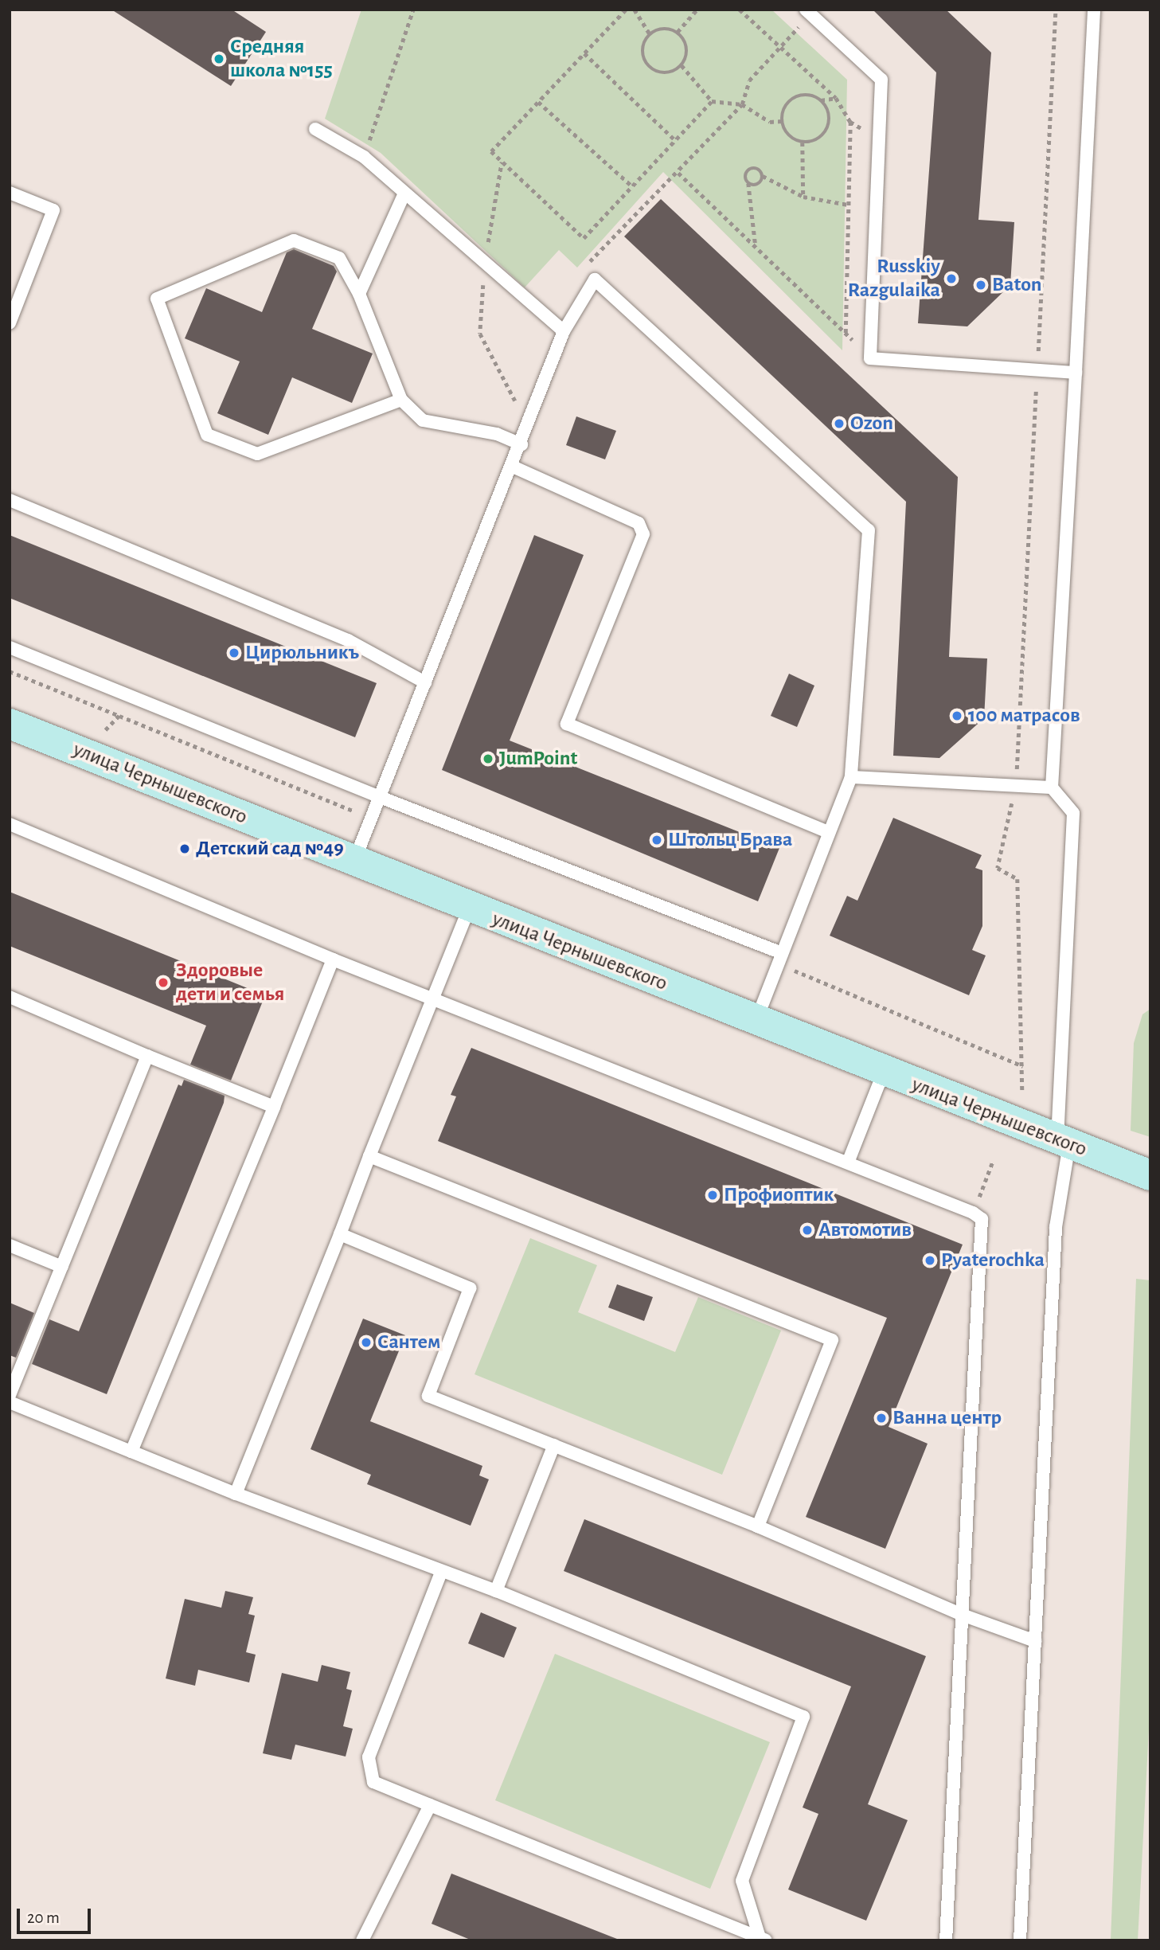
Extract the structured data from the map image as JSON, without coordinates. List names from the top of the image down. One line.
{"streets":{"main road":["улица Чернышевского"]},"places":["Средняя школа №155","Russkiy Razgulaika","Baton","Ozon","Цирюльникъ","100 матрасов","JumPoint","Штольц Брава","Детский сад №49","Здоровые дети и семья","Профиоптик","Автомотив","Pyaterochka","Сантем","Ванна центр"],"scale_bar":"20 m"}
